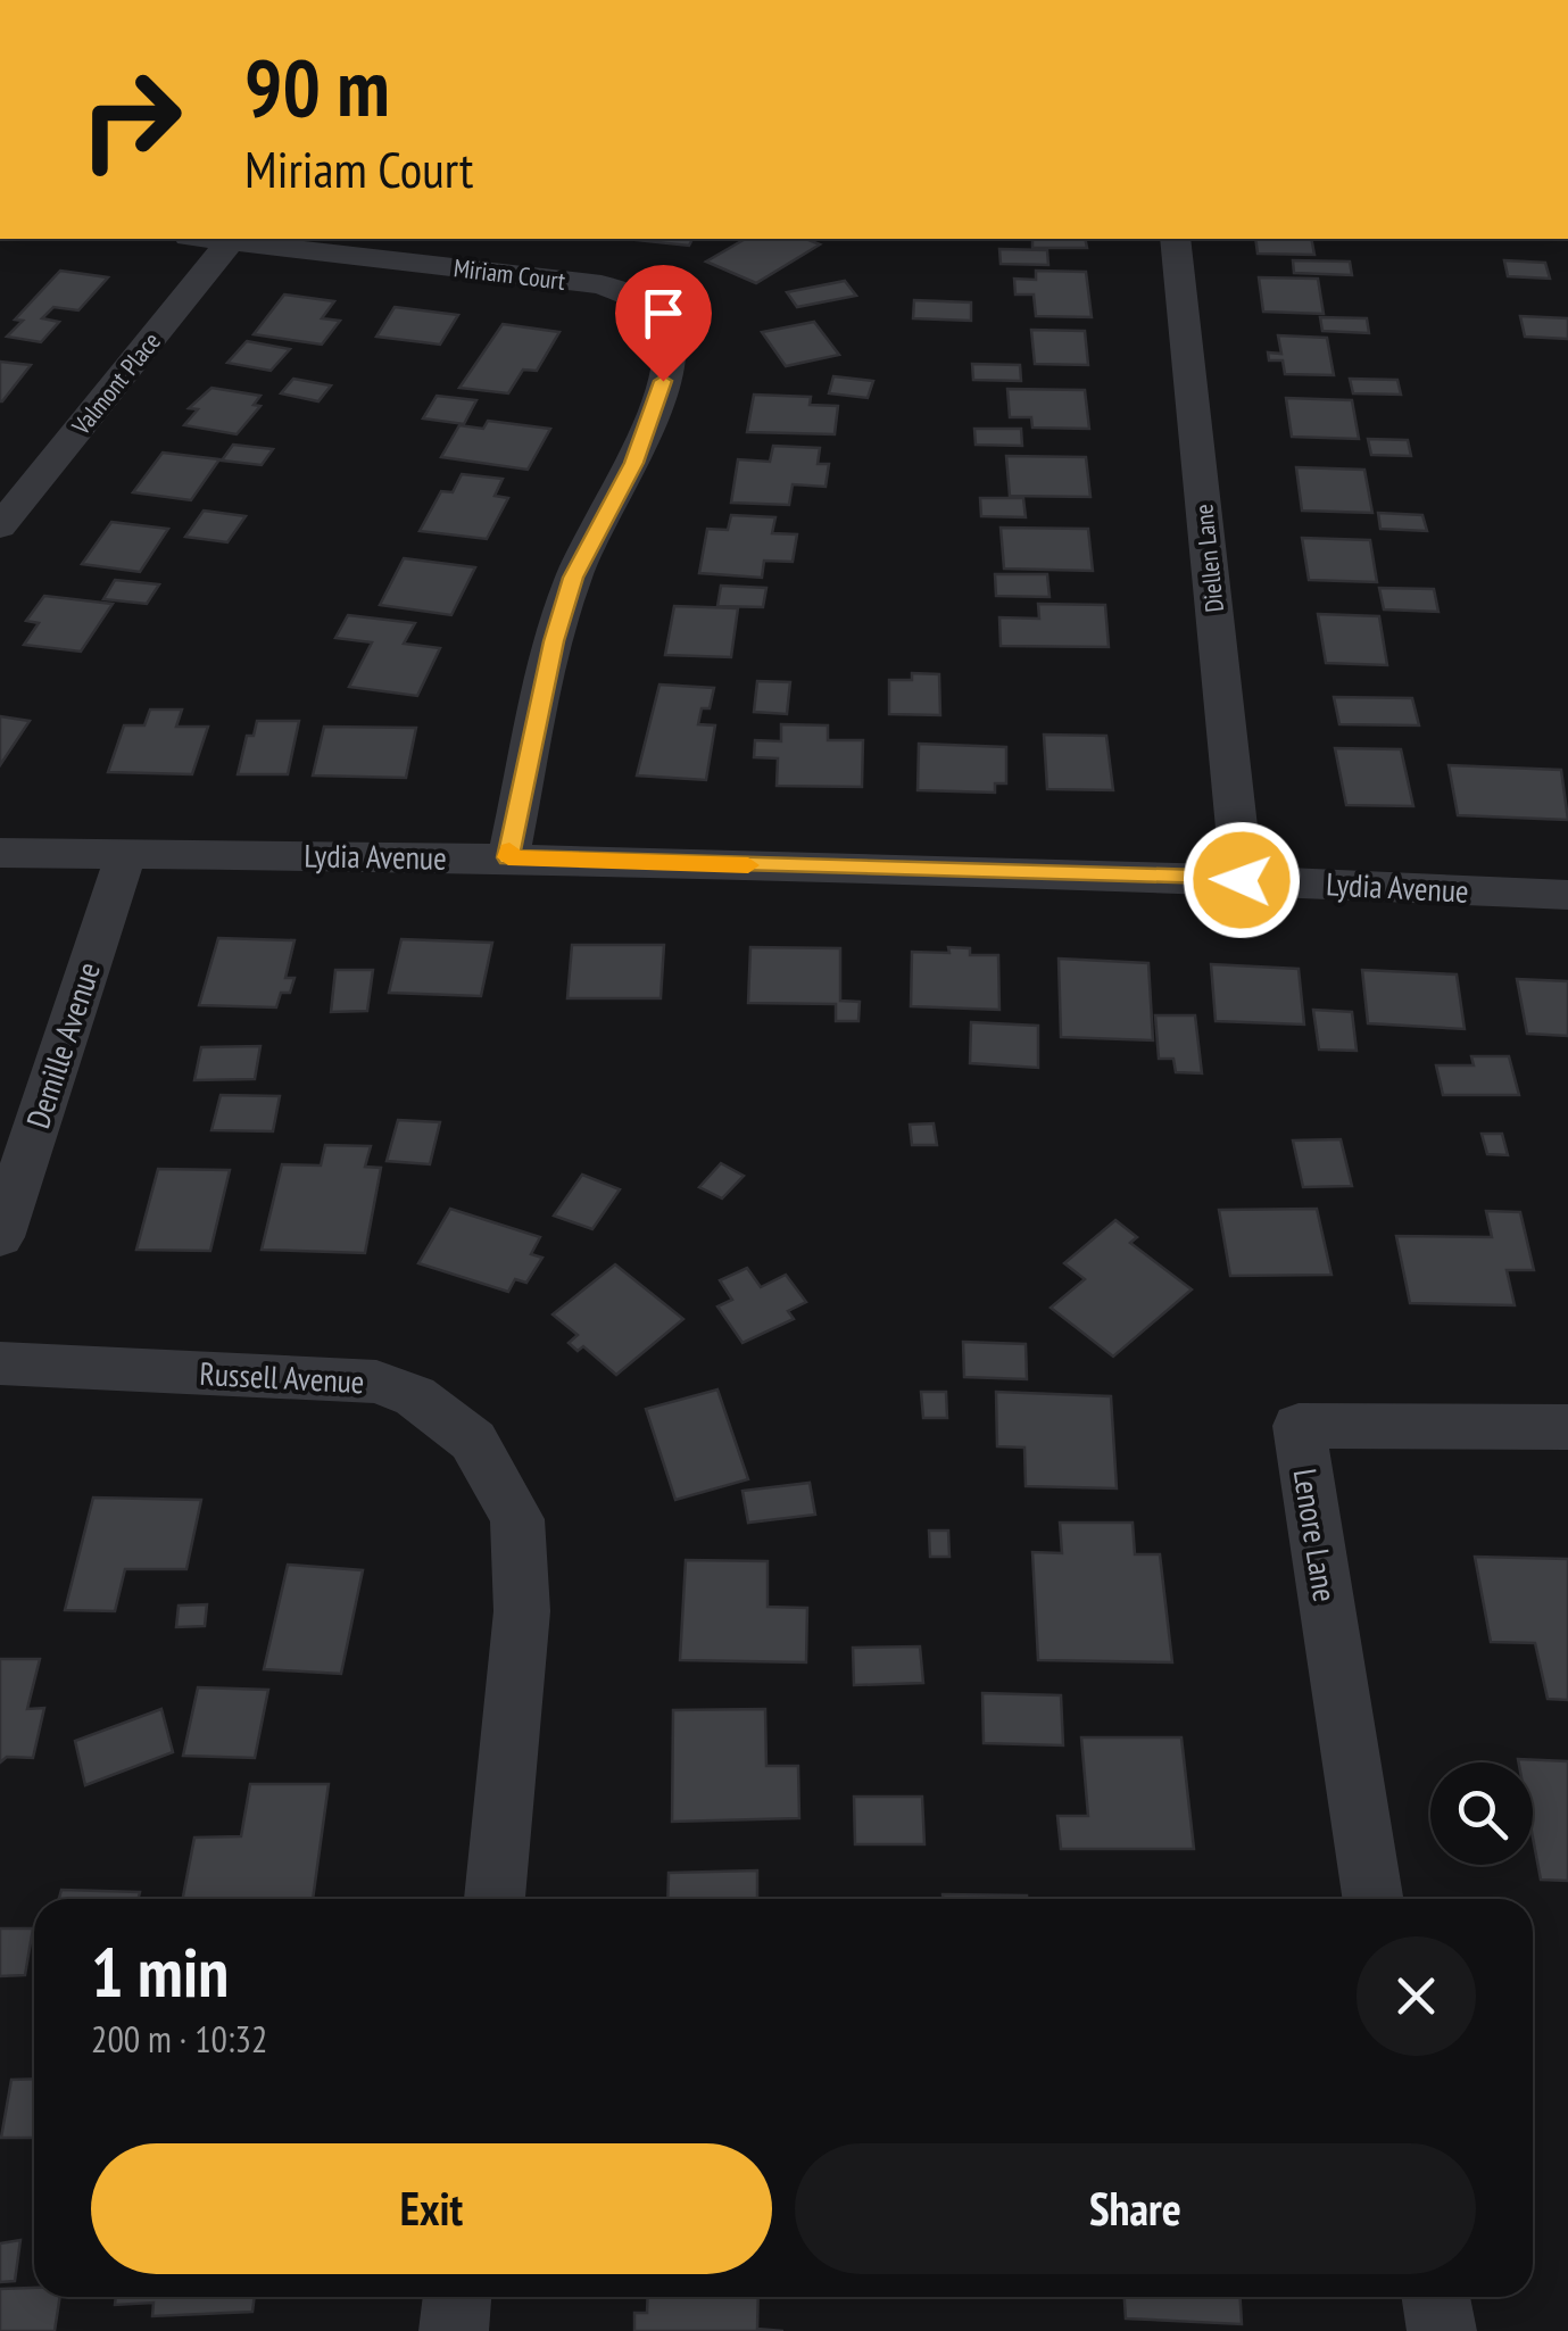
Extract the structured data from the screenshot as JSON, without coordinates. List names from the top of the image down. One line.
{"streets":{"street":["Miriam Court","Valmont Place","Diellen Lane","Lydia Avenue","Demille Avenue","Russell Avenue","Lenore Lane"]},"crossings":[["Miriam Court","Valmont Place"],["Miriam Court","Lydia Avenue"],["Diellen Lane","Lydia Avenue"],["Lydia Avenue","Demille Avenue"]],"page":{"turn":["90 m","Miriam Court"],"heading":["1 min","200 m · 10:32"],"buttons":["Exit","Share"]}}
